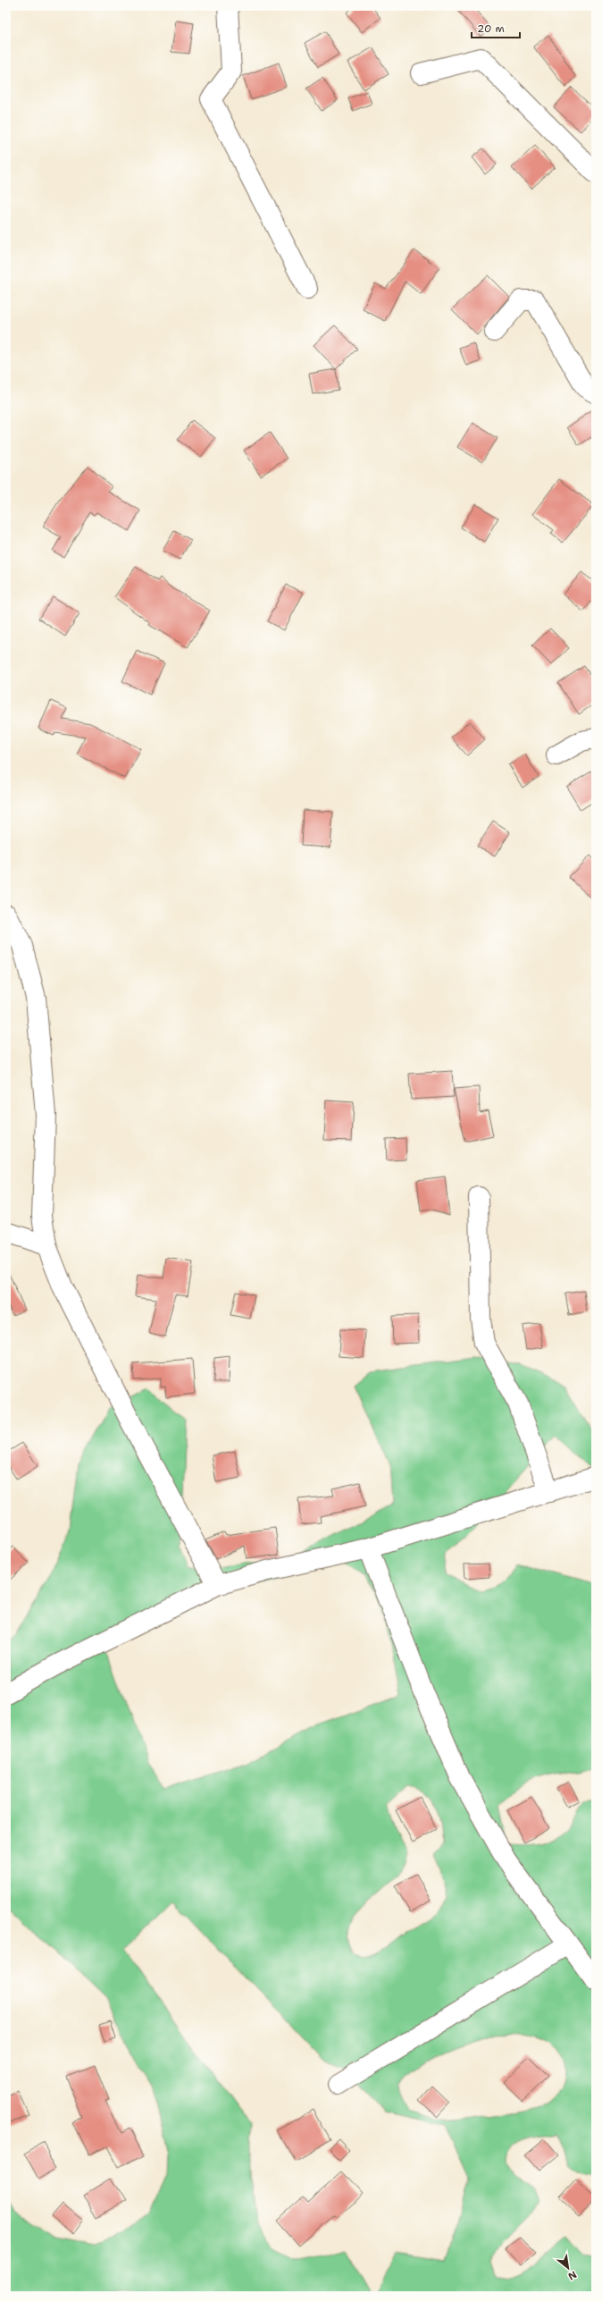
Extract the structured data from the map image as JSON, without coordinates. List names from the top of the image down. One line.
{"scale_bar":"20 m","north":"bottom right"}
